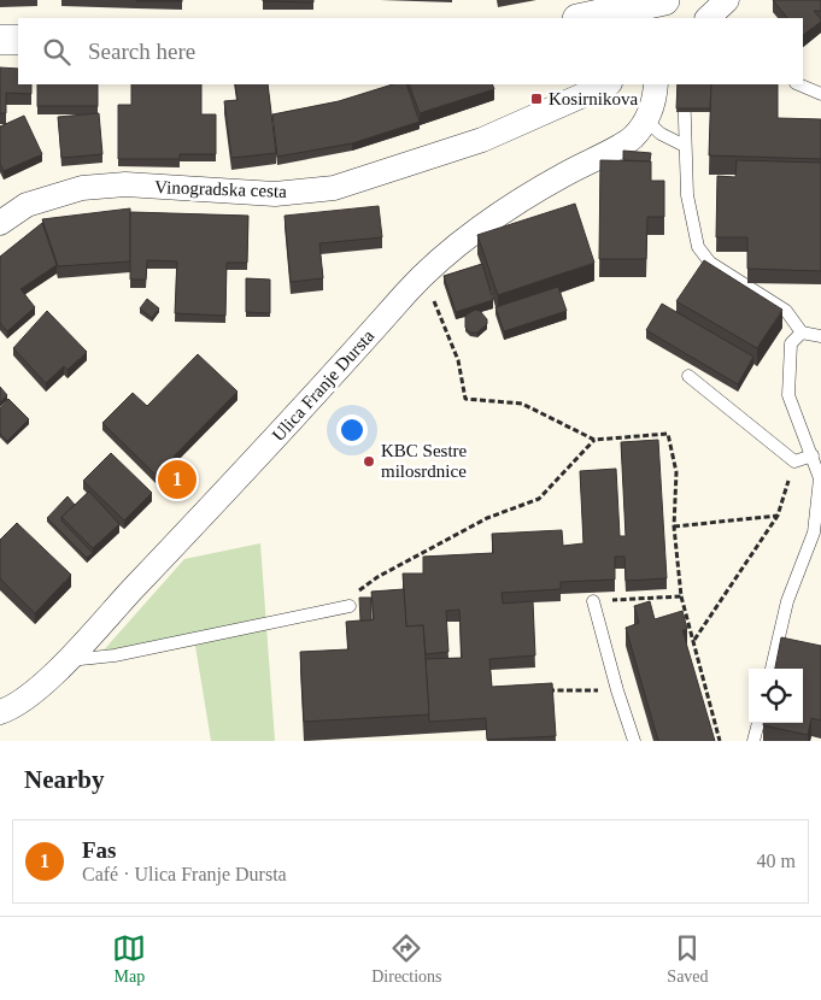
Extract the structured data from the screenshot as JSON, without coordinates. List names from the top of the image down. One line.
{"streets":{"street":["Vinogradska cesta","Ulica Franje Dursta"]},"places":{"transit":["Kosirnikova"],"other":["KBC Sestre milosrdnice"]},"page":{"search":"Search here","pins":"1","heading":"Nearby","list":[{"mark":"1","name":"Fas","note":"Café · Ulica Franje Dursta","value":"40 m"}],"nav":["Map","Directions","Saved"]}}
